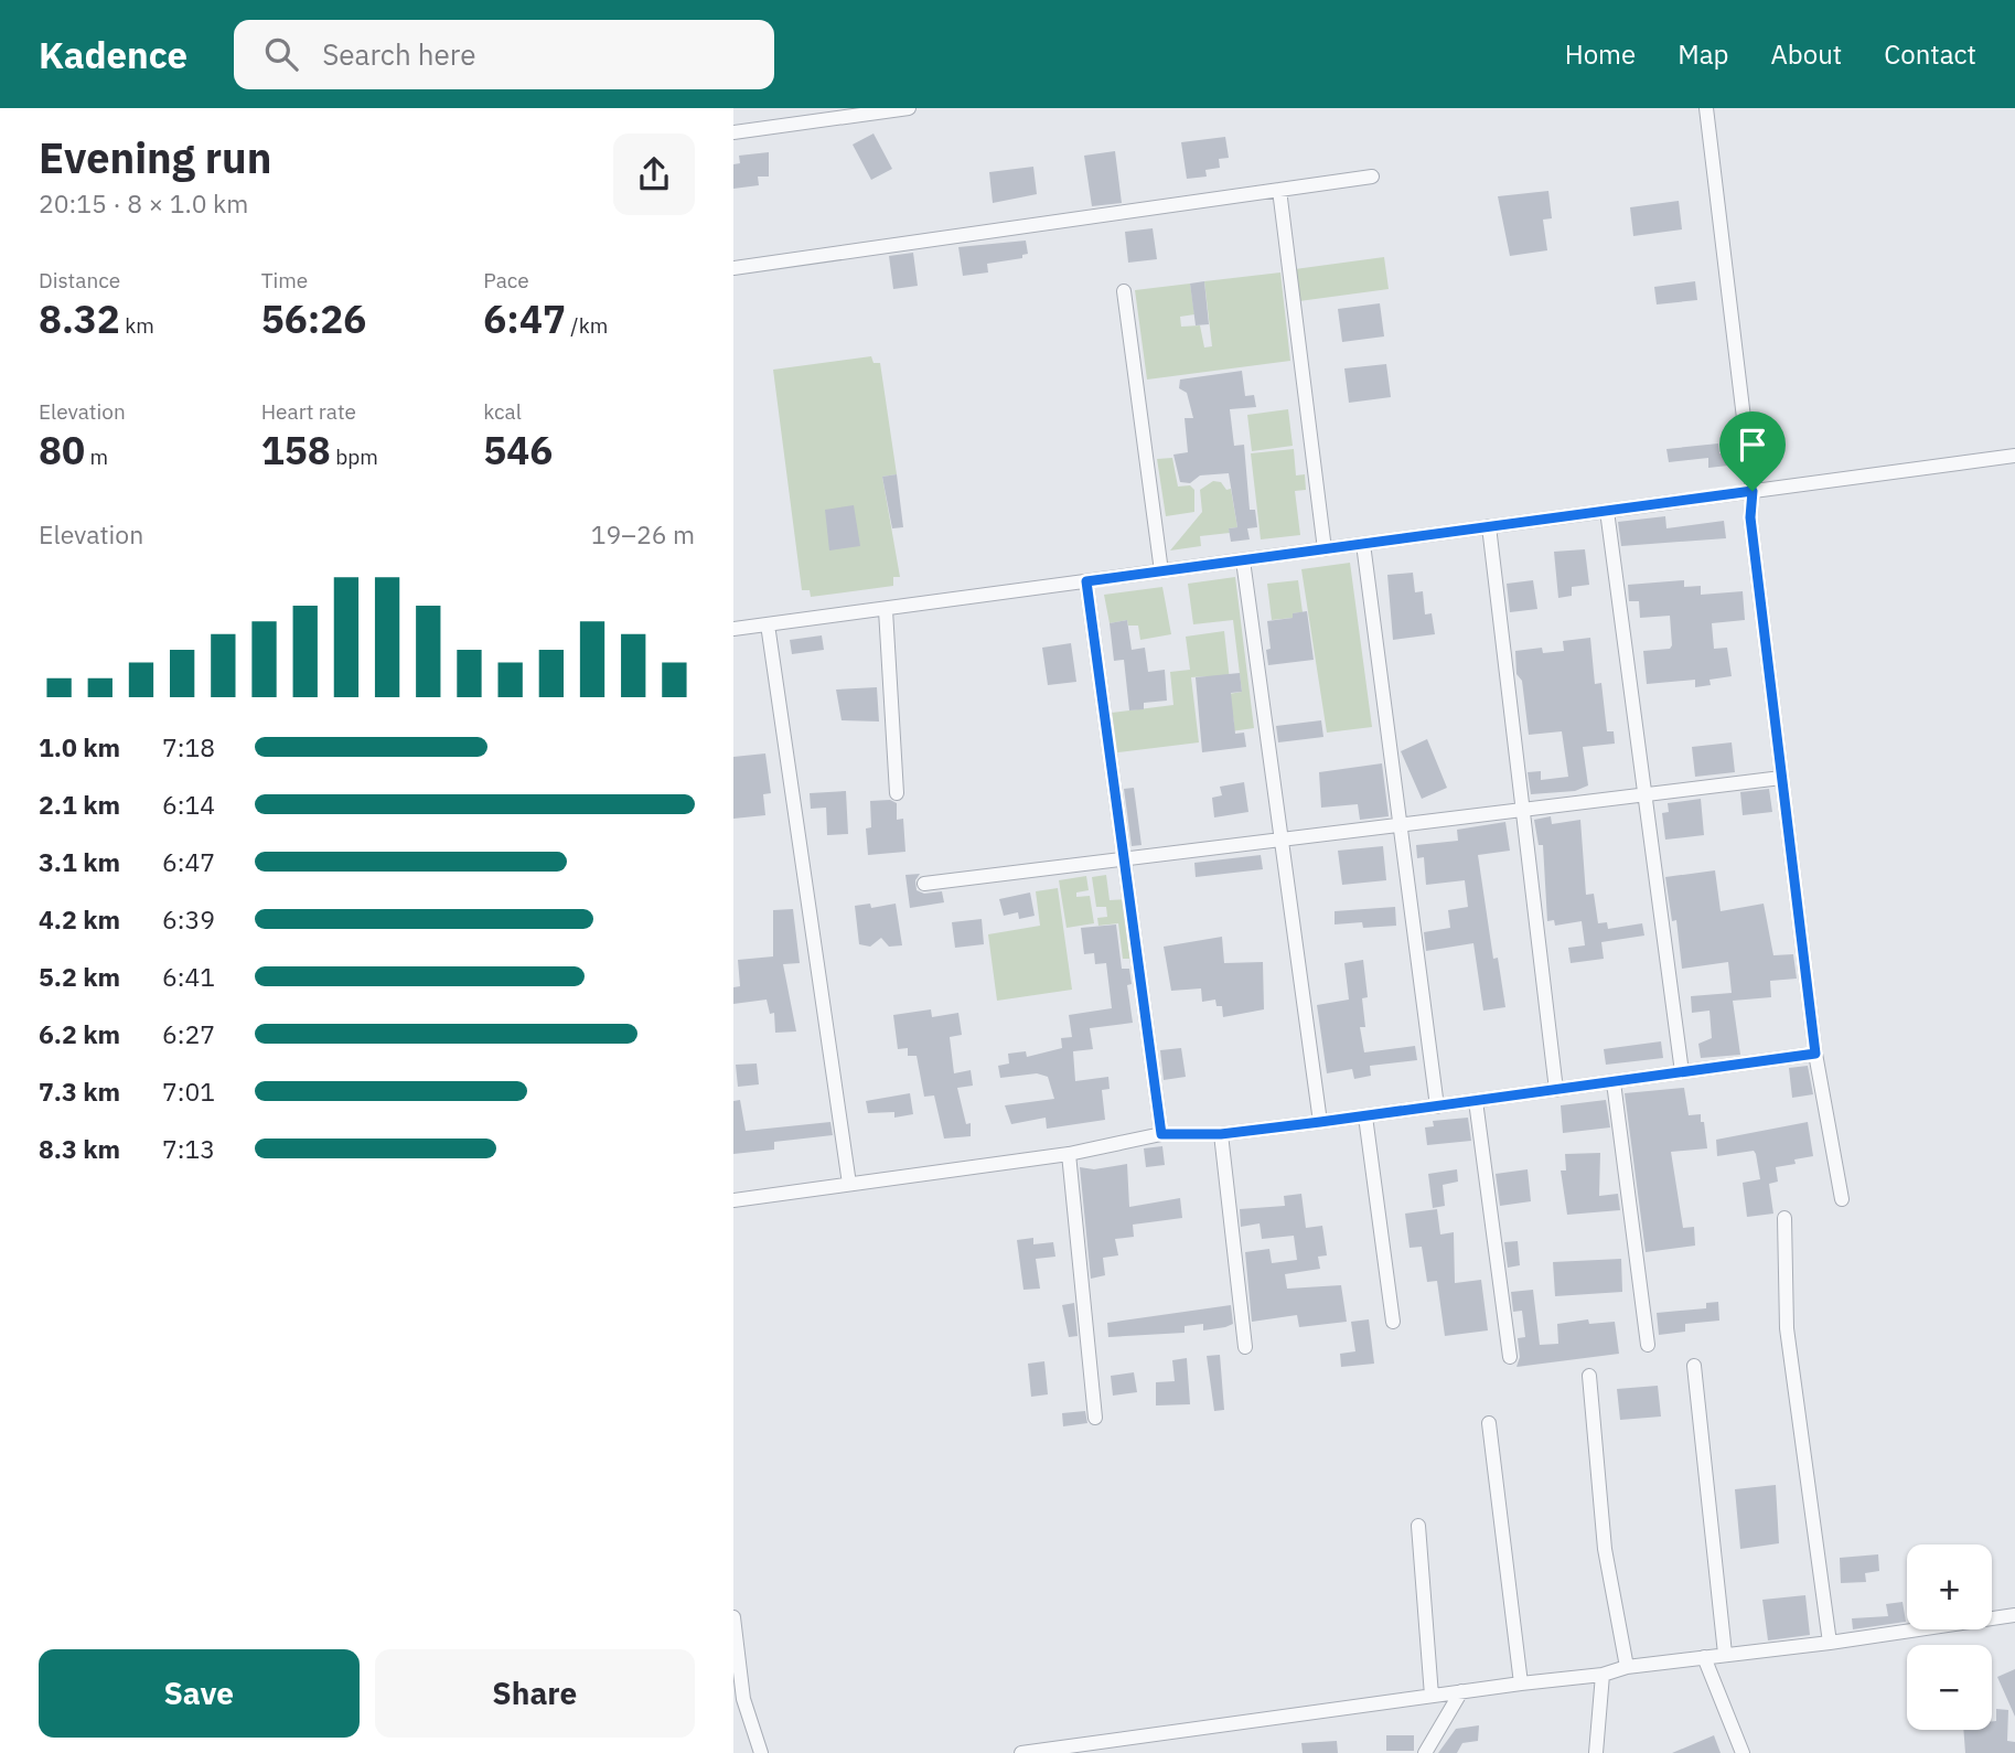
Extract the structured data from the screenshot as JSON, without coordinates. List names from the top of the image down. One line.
{"page":{"header":"Kadence","search":"Search here","nav":["Home","Map","About","Contact"],"heading":["Evening run","20:15 · 8 × 1.0 km"],"stats":[["Distance","8.32 km"],["Time","56:26"],["Pace","6:47 /km"],["Elevation","80 m"],["Heart rate","158 bpm"],["kcal","546"]],"chart":["Elevation","19–26 m"],"list":[{"name":"1.0 km","note":"7:18"},{"name":"2.1 km","note":"6:14"},{"name":"3.1 km","note":"6:47"},{"name":"4.2 km","note":"6:39"},{"name":"5.2 km","note":"6:41"},{"name":"6.2 km","note":"6:27"},{"name":"7.3 km","note":"7:01"},{"name":"8.3 km","note":"7:13"}],"map_buttons":["+","−"],"buttons":["Save","Share"]}}
